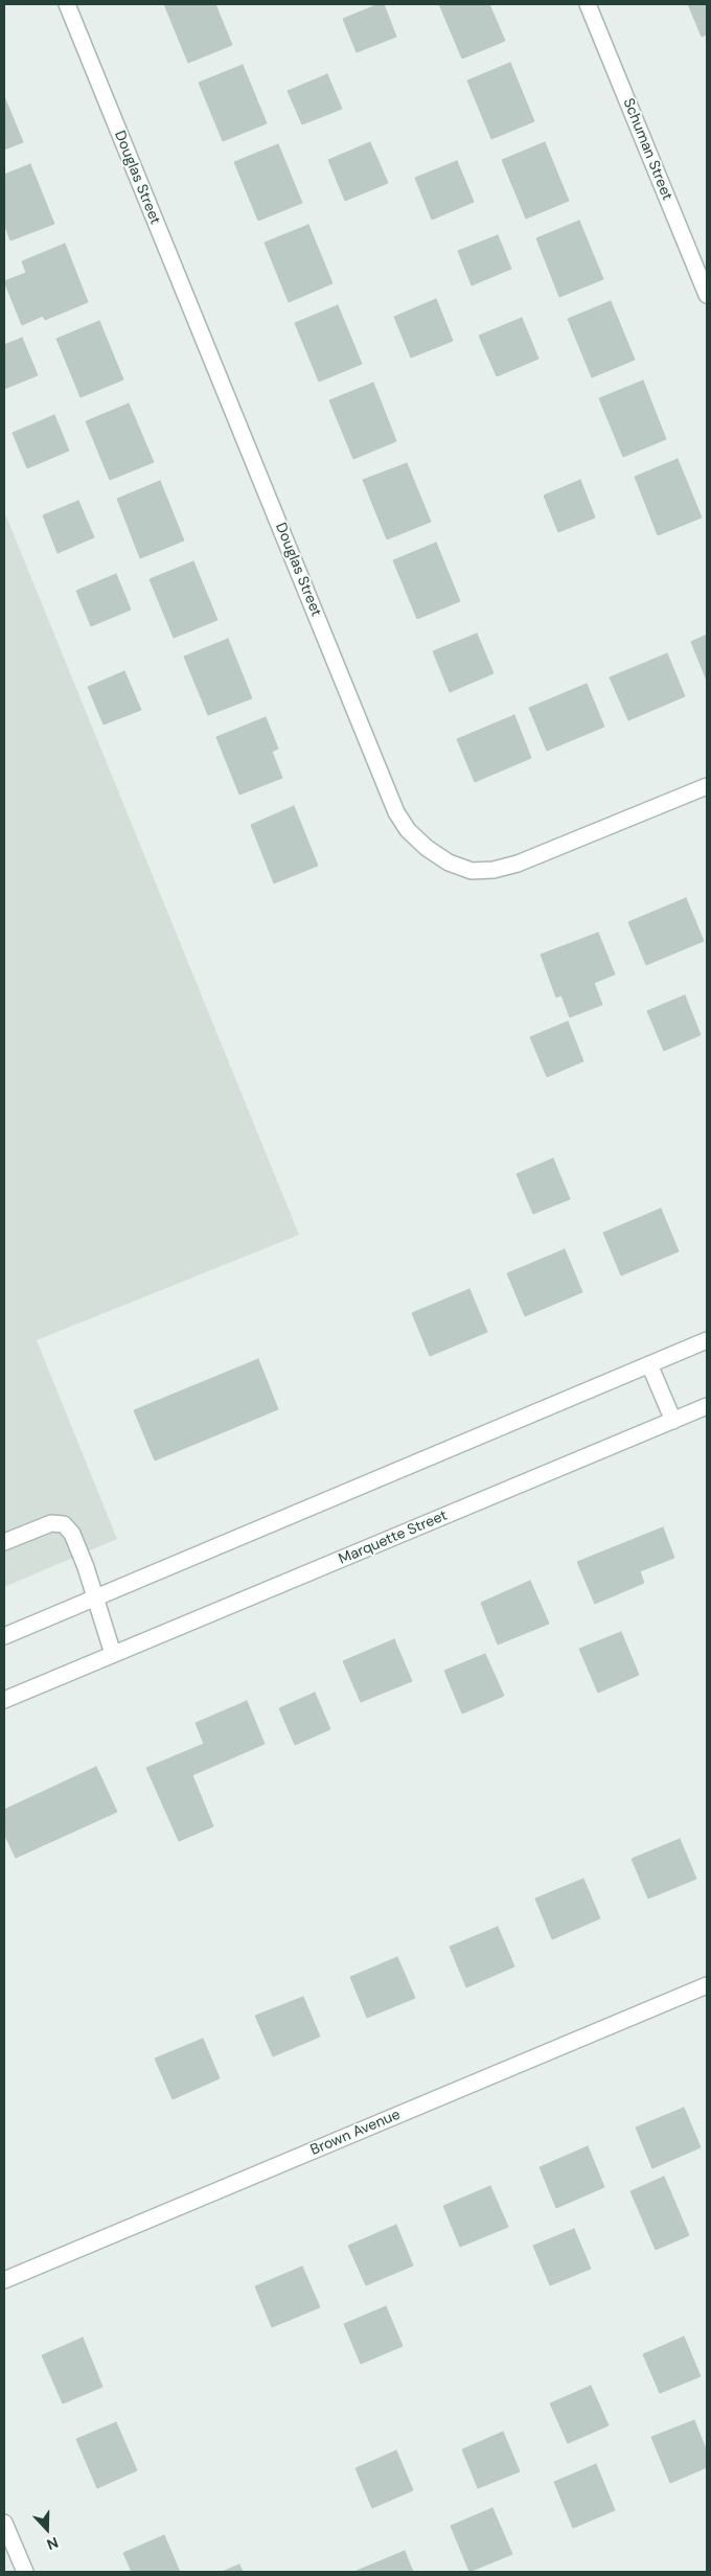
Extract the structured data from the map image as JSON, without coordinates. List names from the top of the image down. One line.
{"streets":{"street":["Schuman Street","Douglas Street","Marquette Street","Brown Avenue"]},"north":"bottom"}
